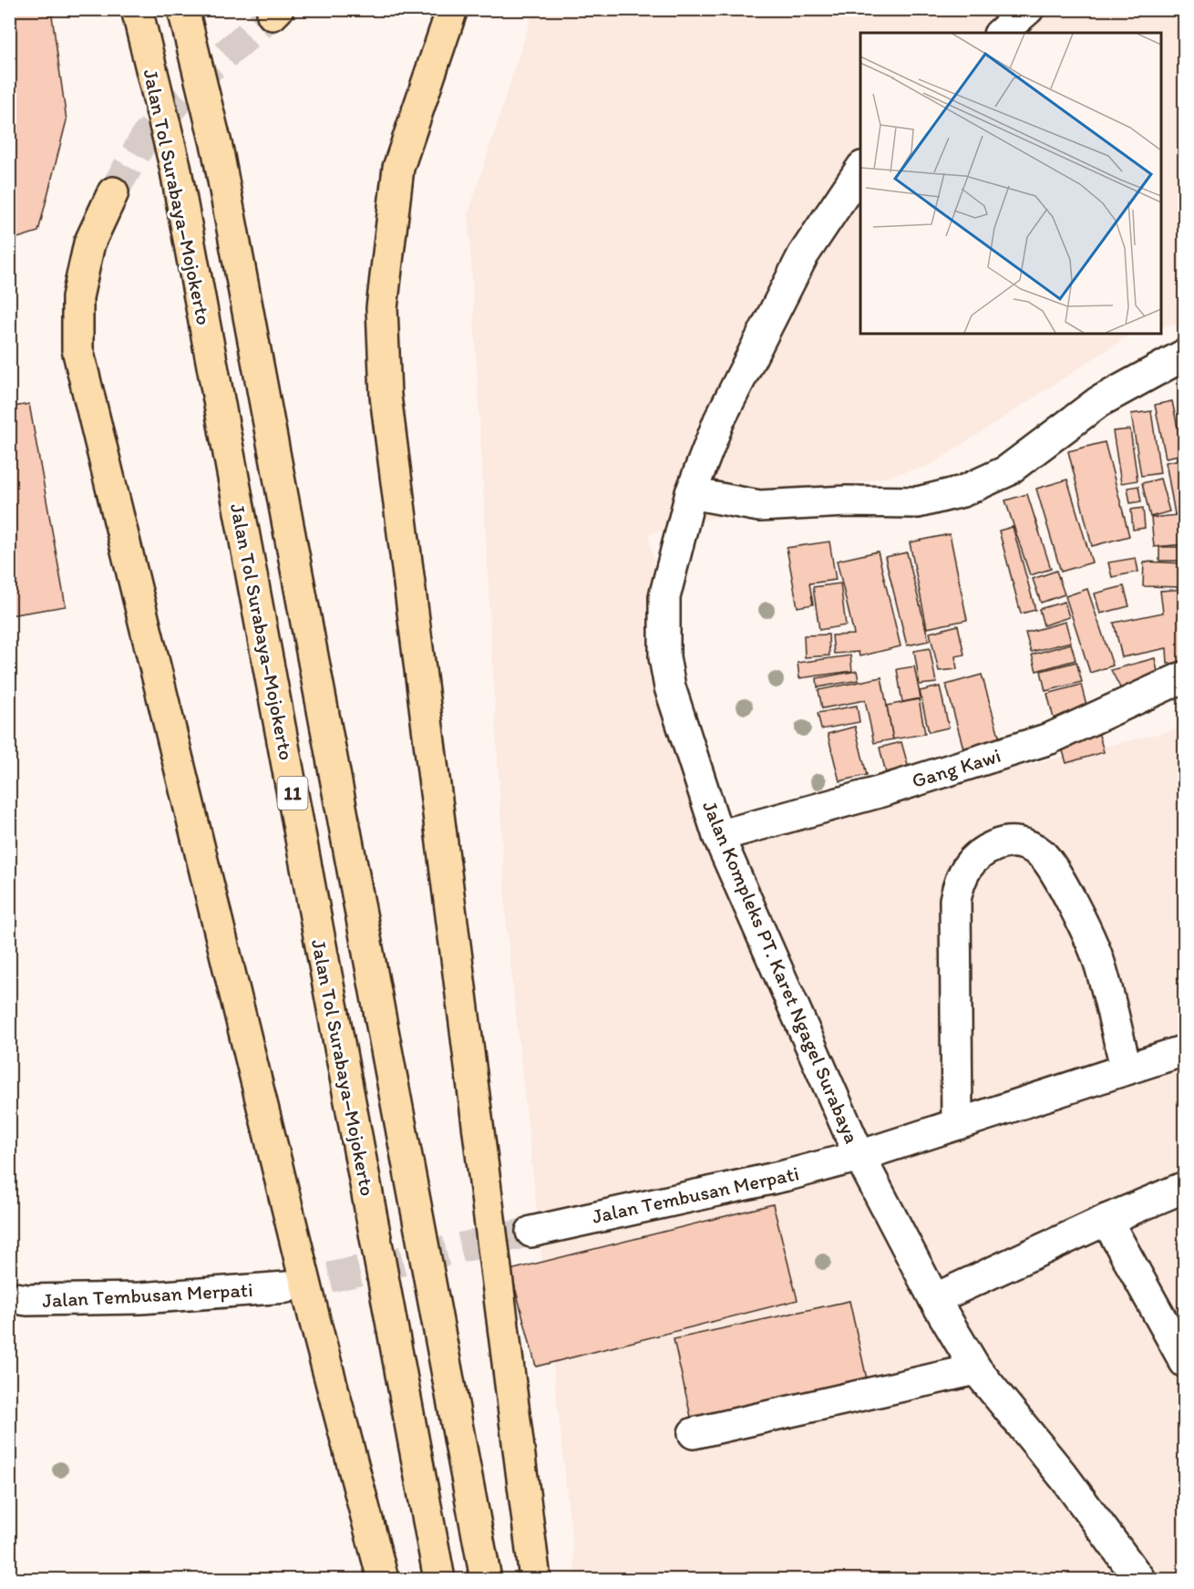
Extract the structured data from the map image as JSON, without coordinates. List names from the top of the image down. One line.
{"streets":{"highway":["Jalan Tol Surabaya–Mojokerto","11"],"street":["Gang Kawi","Jalan Kompleks PT. Karet Ngagel Surabaya","Jalan Tembusan Merpati"]},"crossings":[["Gang Kawi","Jalan Kompleks PT. Karet Ngagel Surabaya"],["Jalan Kompleks PT. Karet Ngagel Surabaya","Jalan Tembusan Merpati"]]}
